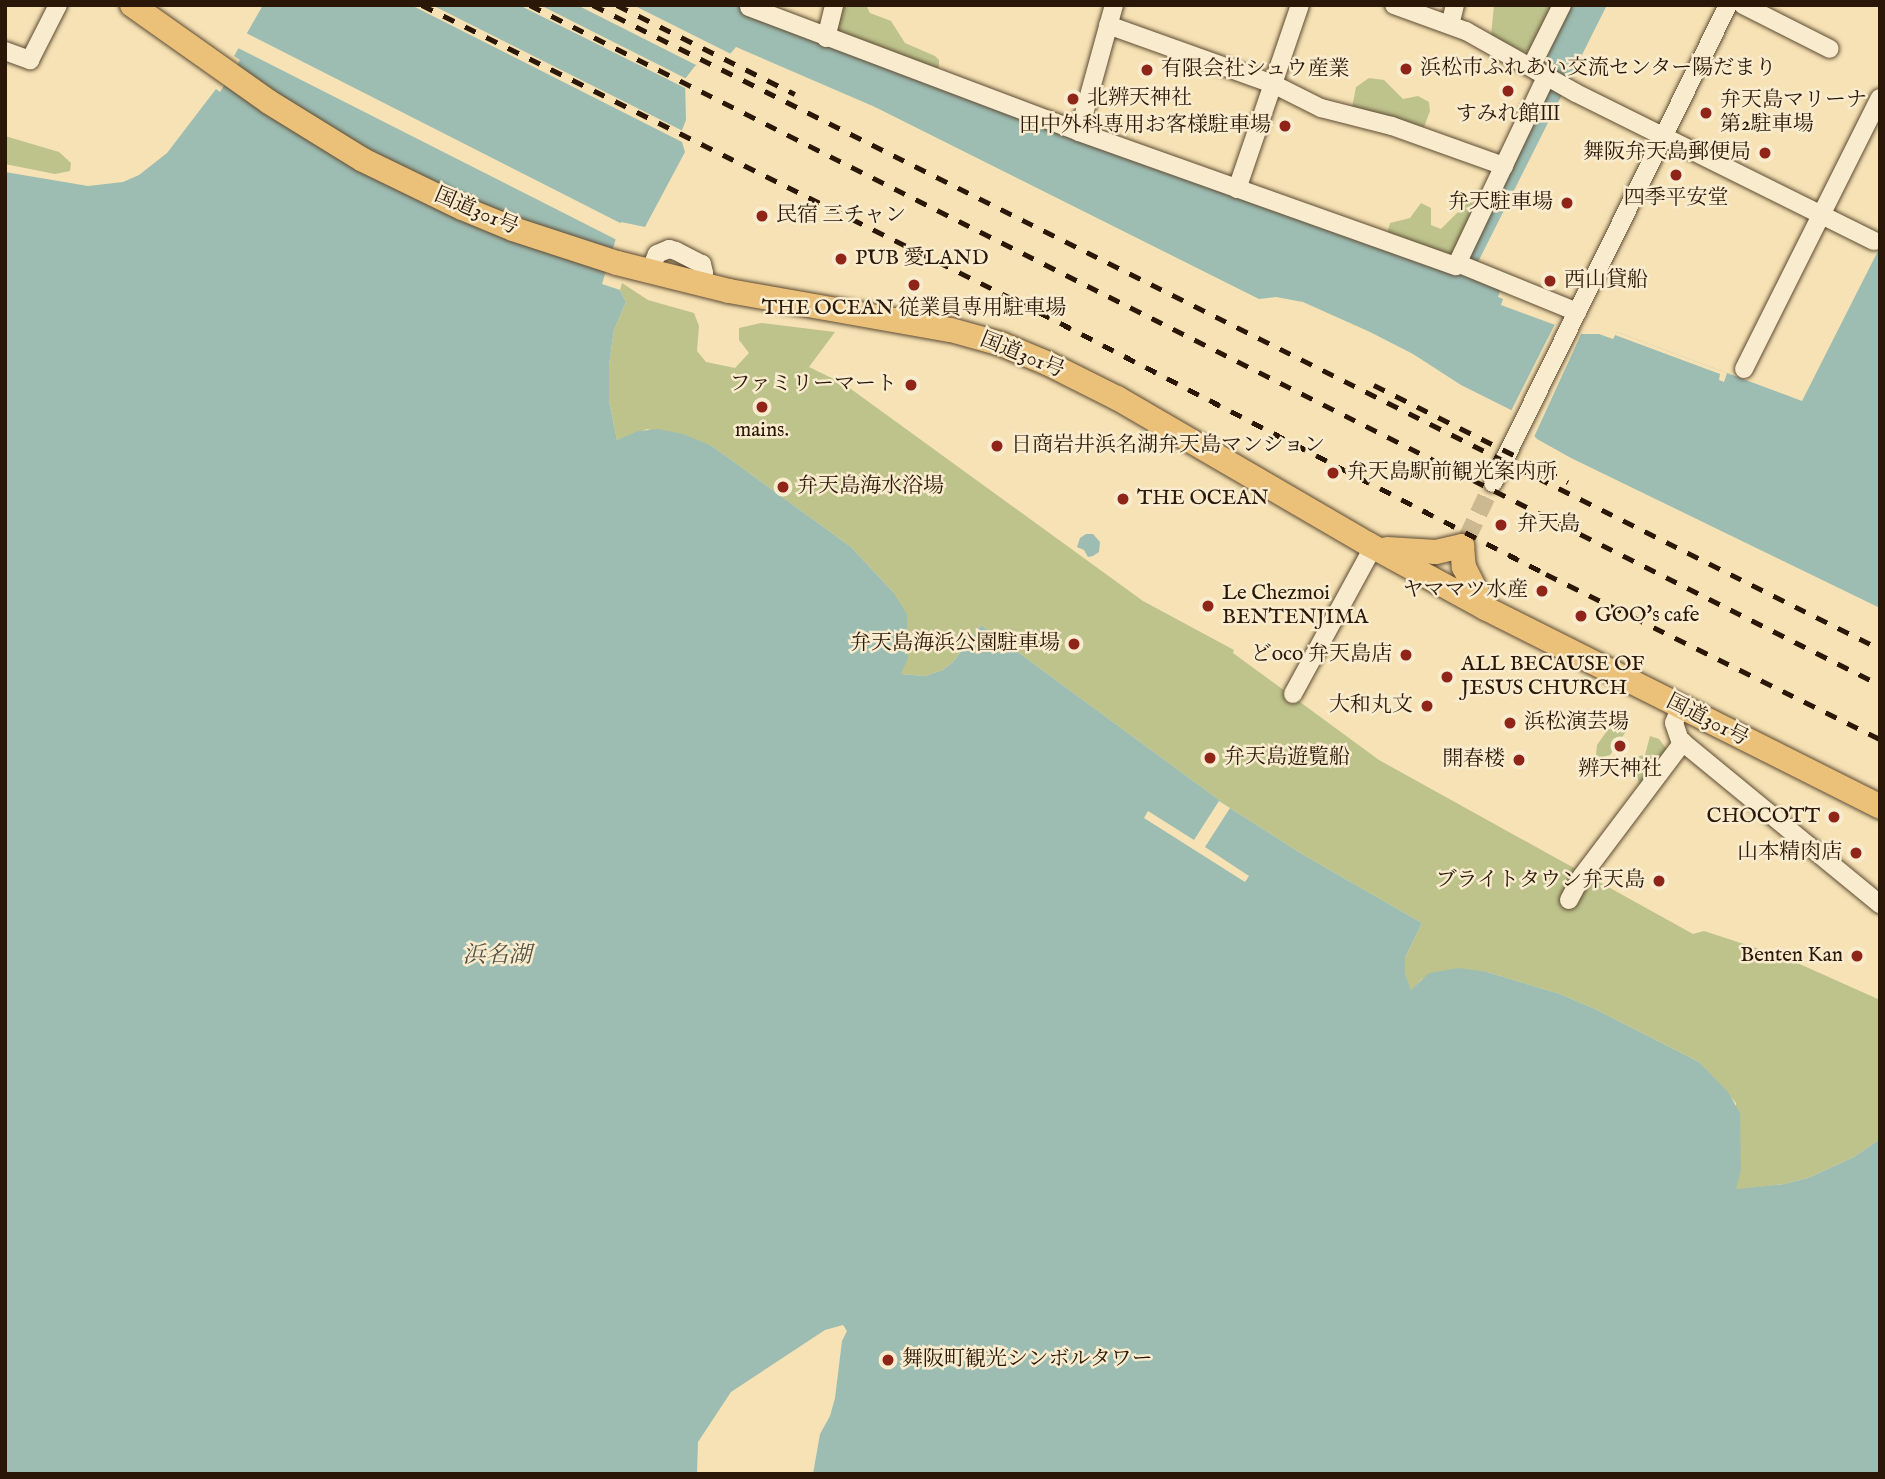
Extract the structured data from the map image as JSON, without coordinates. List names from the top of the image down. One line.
{"streets":{"highway":["国道301号"]},"water":["浜名湖"],"places":["浜松市ふれあい交流センター陽だまり","有限会社シュウ産業","すみれ館Ⅲ","北辨天神社","弁天島マリーナ 第2駐車場","田中外科専用お客様駐車場","舞阪弁天島郵便局","四季平安堂","弁天駐車場","民宿 三チャン","PUB 愛LAND","西山貸船","THE OCEAN 従業員専用駐車場","ファミリーマート","mains.","日商岩井浜名湖弁天島マンション","弁天島駅前観光案内所","弁天島海水浴場","THE OCEAN","弁天島","ヤママツ水産","Le Chezmoi BENTENJIMA","GOO's cafe","弁天島海浜公園駐車場","どoco 弁天島店","ALL BECAUSE OF JESUS CHURCH","大和丸文","浜松演芸場","辨天神社","弁天島遊覧船","開春楼","CHOCOTT","山本精肉店","ブライトタウン弁天島","Benten Kan","舞阪町観光シンボルタワー"]}
